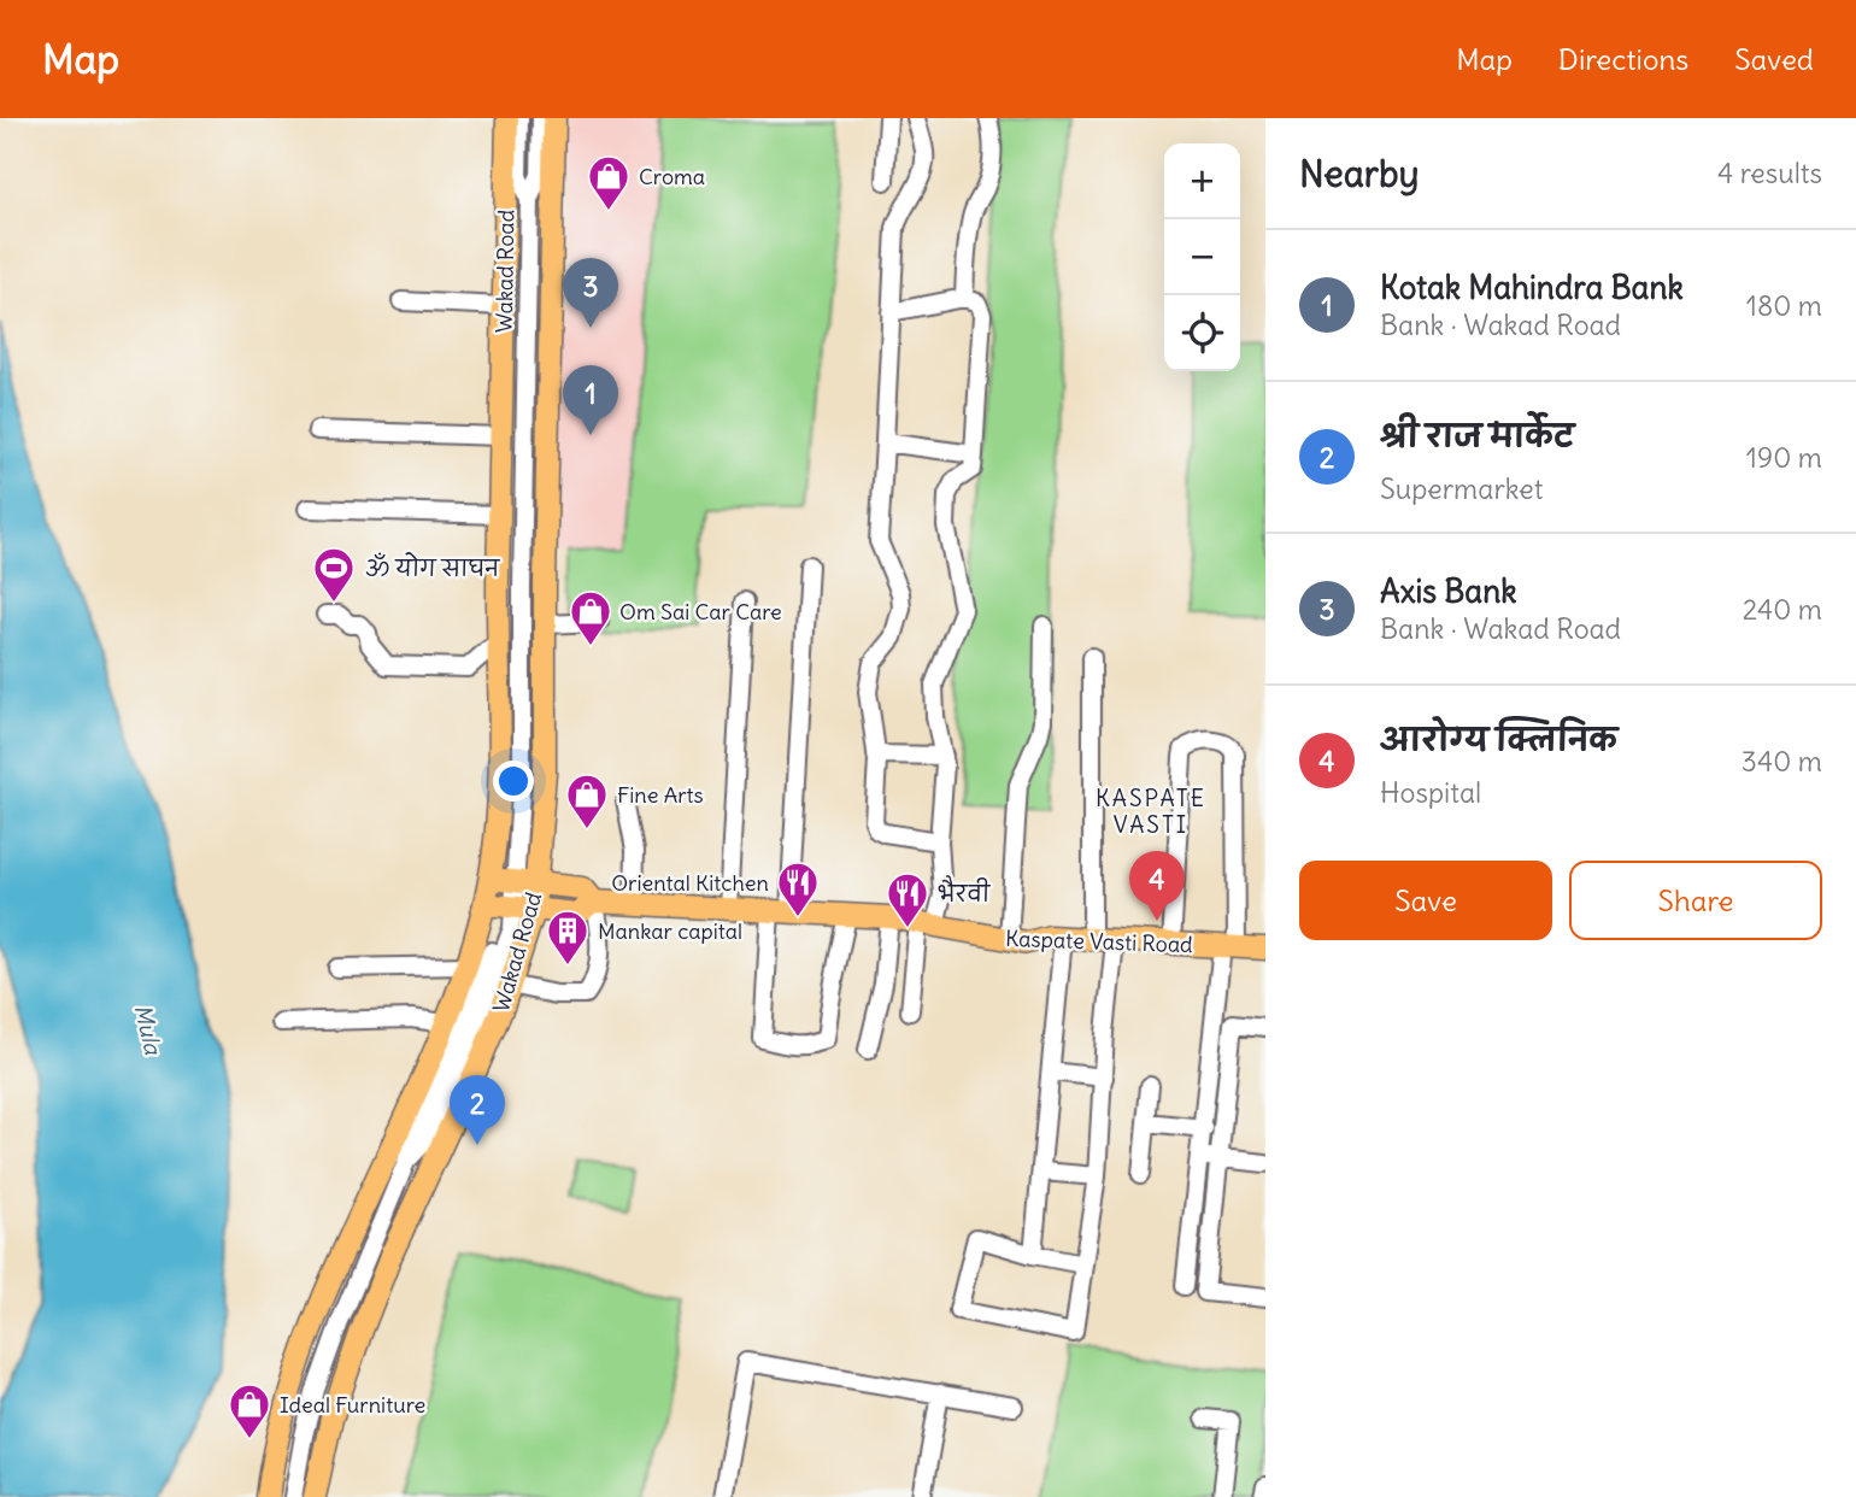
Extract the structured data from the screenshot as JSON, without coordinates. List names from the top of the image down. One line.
{"streets":{"main road":["Wakad Road","Kaspate Vasti Road"]},"crossings":[["Wakad Road","Kaspate Vasti Road"]],"districts":["KASPATE VASTI"],"water":["Mula"],"places":{"shop":["Croma","Om Sai Car Care","Fine Arts","Ideal Furniture"],"sports":["ॐ योग साघन"],"restaurant":["Oriental Kitchen","भैरवी"],"building":["Mankar capital"]},"page":{"header":"Map","nav":["Map","Directions","Saved"],"heading":["Nearby","4 results"],"map_buttons":["+","−"],"list":[{"mark":"1","name":"Kotak Mahindra Bank","note":"Bank · Wakad Road","value":"180 m"},{"mark":"2","name":"श्री राज मार्केट","note":"Supermarket","value":"190 m"},{"mark":"3","name":"Axis Bank","note":"Bank · Wakad Road","value":"240 m"},{"mark":"4","name":"आरोग्य क्लिनिक","note":"Hospital","value":"340 m"}],"pins":["3","1","4","2"],"buttons":["Save","Share"]}}
